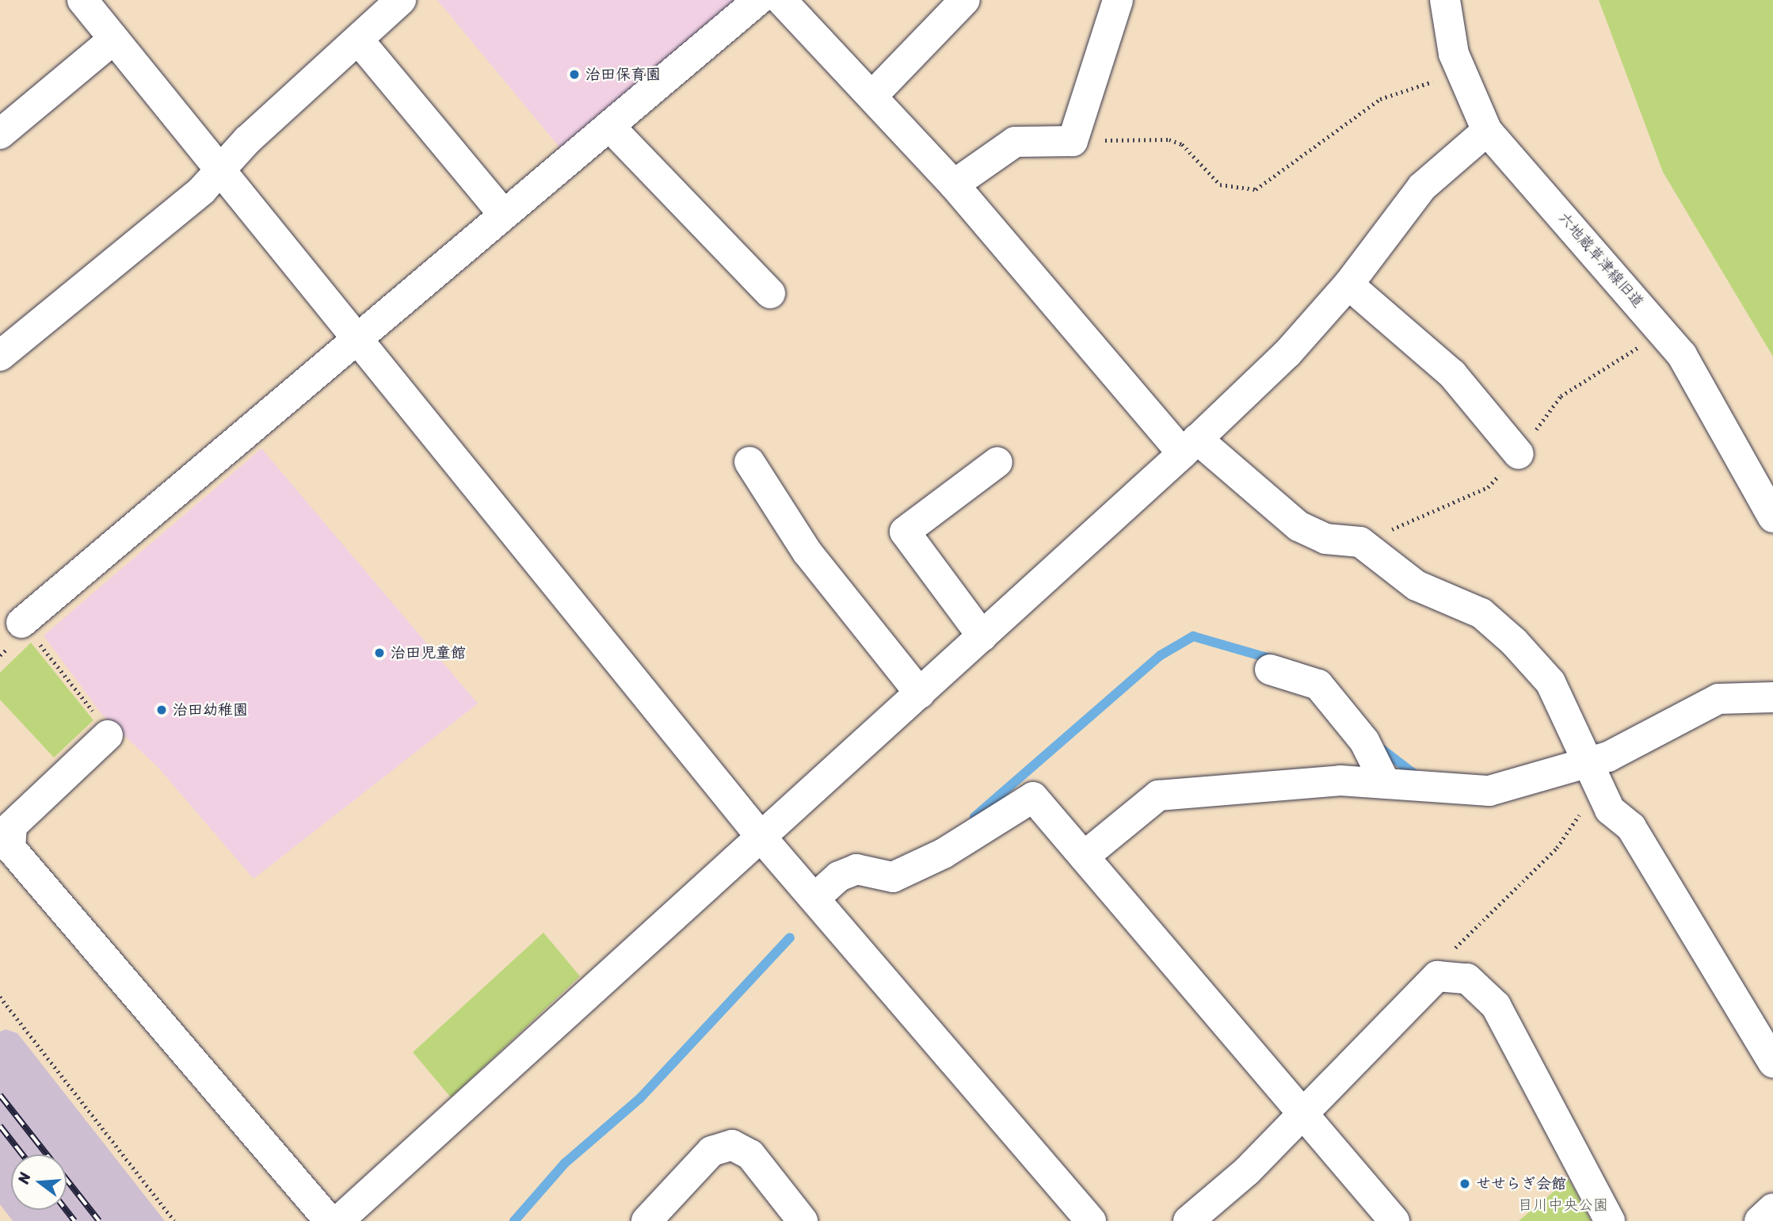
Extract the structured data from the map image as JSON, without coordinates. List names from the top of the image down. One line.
{"streets":{"street":["六地蔵草津線旧道"]},"parks":["目川中央公園"],"places":["治田保育園","治田児童館","治田幼稚園","せせらぎ会館"],"north":"left"}
